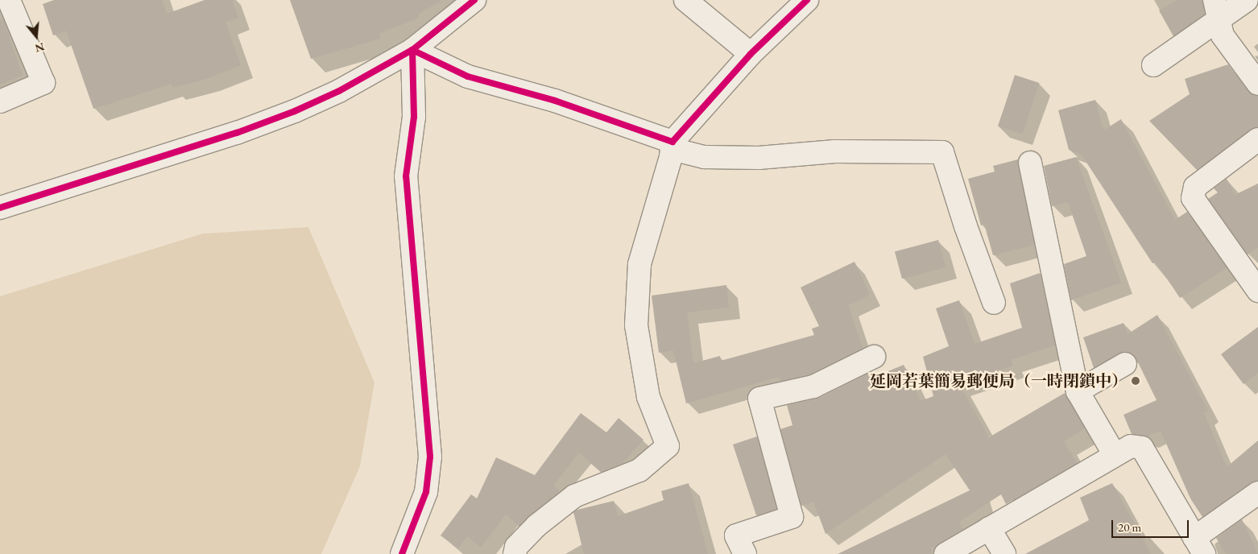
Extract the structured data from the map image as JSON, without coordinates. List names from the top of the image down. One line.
{"places":["延岡若葉簡易郵便局（一時閉鎖中）"],"scale_bar":"20 m","north":"bottom"}
